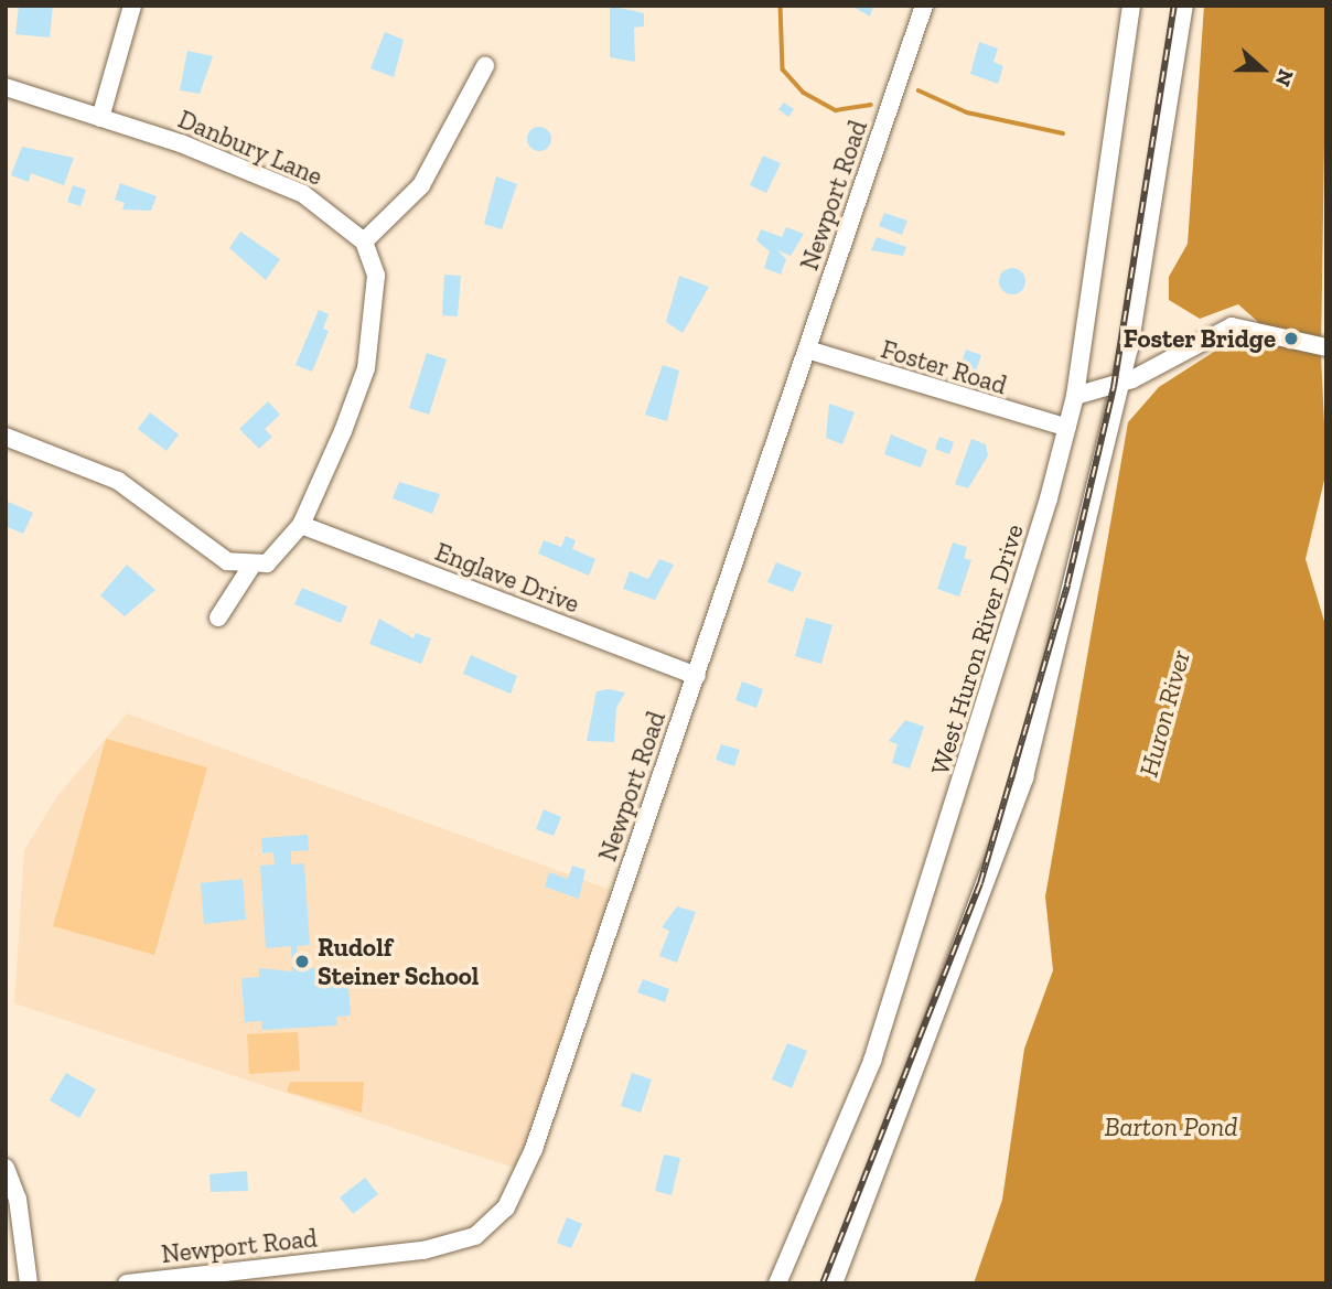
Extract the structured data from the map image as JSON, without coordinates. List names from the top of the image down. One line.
{"streets":{"street":["Danbury Lane","Newport Road","Foster Road","Englave Drive","West Huron River Drive"]},"crossings":[["Newport Road","Foster Road"],["Newport Road","Englave Drive"],["Foster Road","West Huron River Drive"]],"water":["Huron River","Barton Pond"],"places":["Foster Bridge","Rudolf Steiner School"],"north":"right"}
